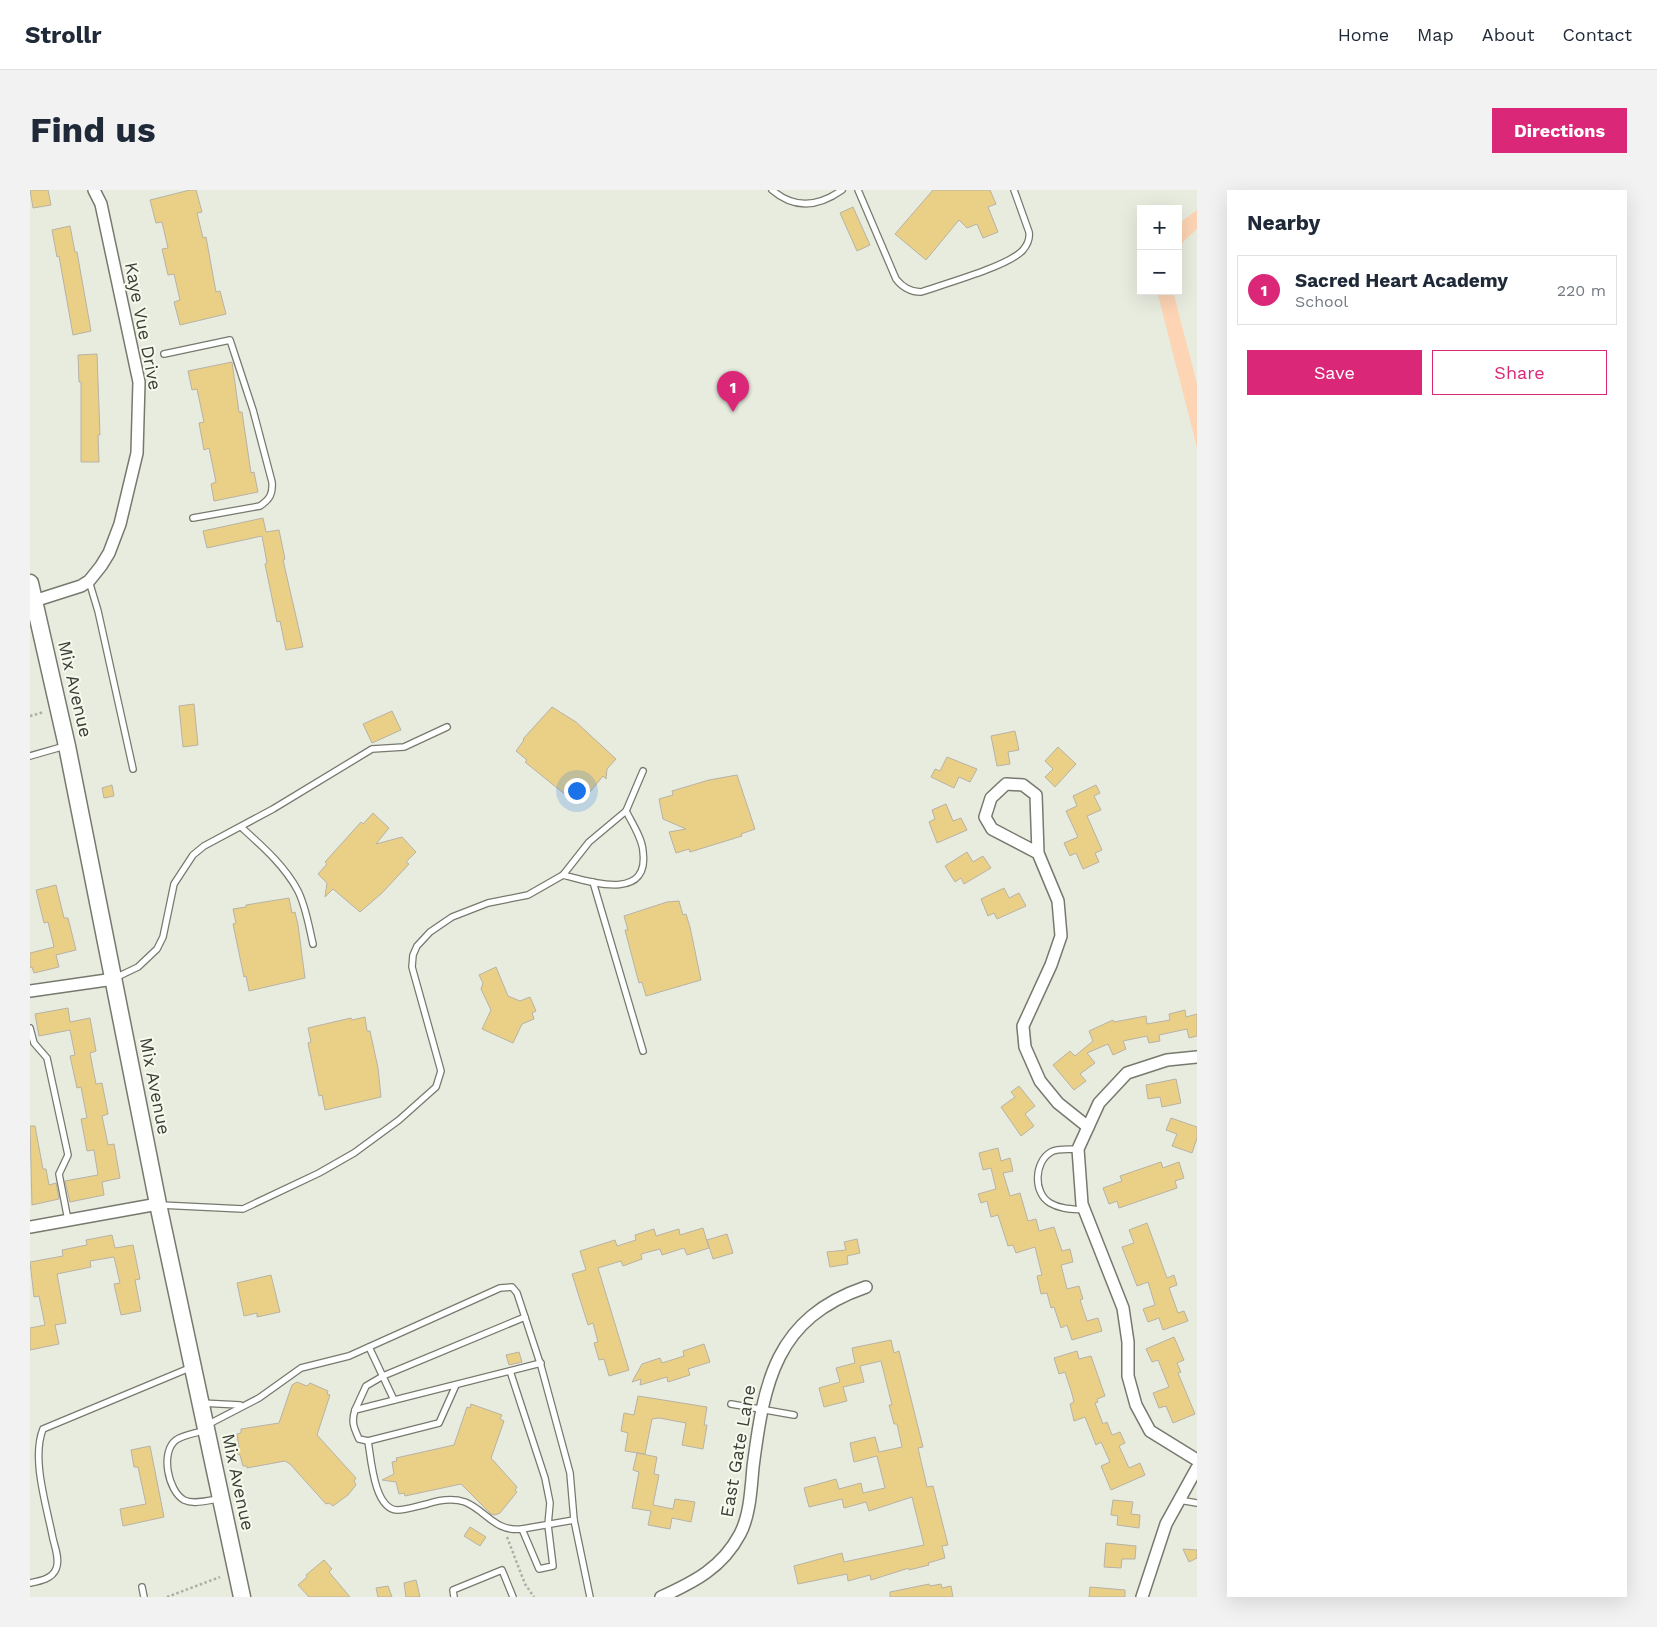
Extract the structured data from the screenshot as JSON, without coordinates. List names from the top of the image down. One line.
{"streets":{"street":["Kaye Vue Drive","Mix Avenue","East Gate Lane"]},"page":{"header":"Strollr","nav":["Home","Map","About","Contact"],"buttons":["Directions",["Save","Share"]],"title":"Find us","heading":"Nearby","map_buttons":["+","−"],"list":[{"mark":"1","name":"Sacred Heart Academy","note":"School","value":"220 m"}],"pins":"1"}}
